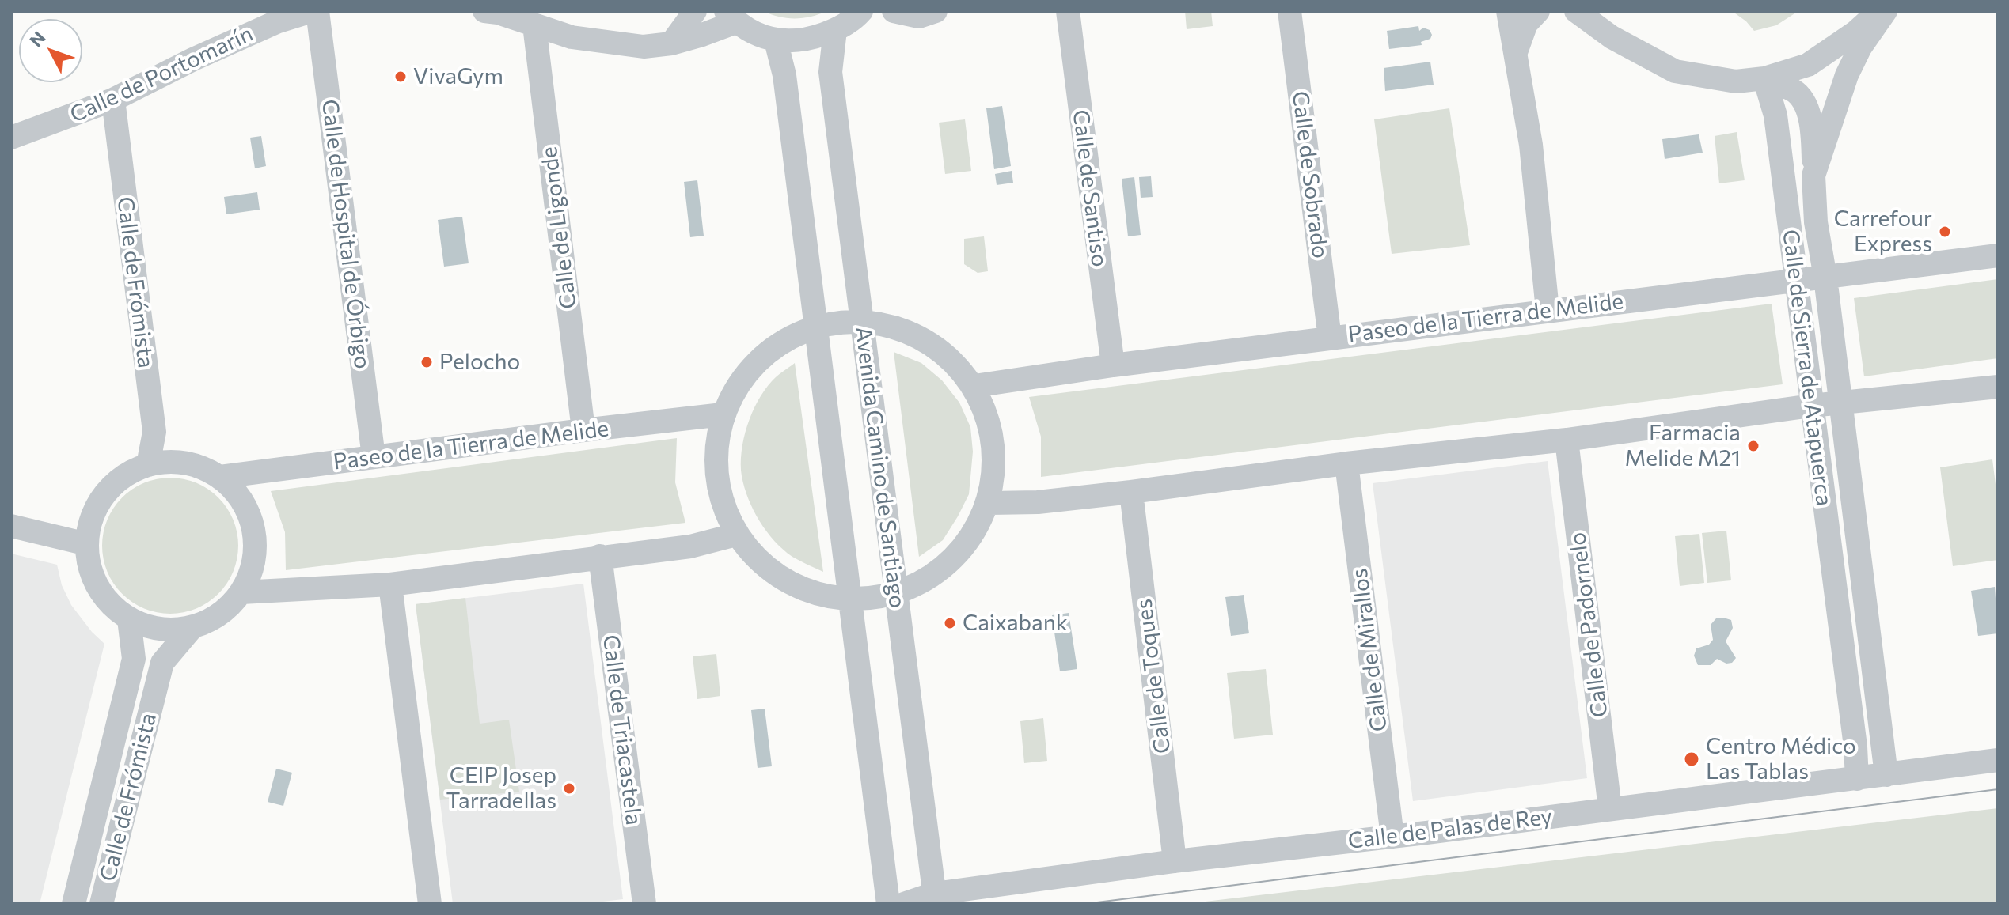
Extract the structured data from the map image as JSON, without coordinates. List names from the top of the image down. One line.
{"streets":{"street":["Calle de Portomarín","Calle de Sobrado","Calle de Santiso","Calle de Ligonde","Calle de Hospital de Órbigo","Calle de Frómista","Paseo de la Tierra de Melide","Calle de Sierra de Atapuerca","Avenida Camino de Santiago","Calle de Padornelo","Calle de Mirallos","Calle de Toques","Calle de Triacastela","Calle de Palas de Rey"]},"crossings":[["Calle de Portomarín","Calle de Frómista"],["Calle de Sobrado","Paseo de la Tierra de Melide"],["Calle de Santiso","Paseo de la Tierra de Melide"],["Calle de Ligonde","Paseo de la Tierra de Melide"],["Calle de Hospital de Órbigo","Paseo de la Tierra de Melide"],["Calle de Frómista","Paseo de la Tierra de Melide"],["Paseo de la Tierra de Melide","Calle de Sierra de Atapuerca"],["Calle de Sierra de Atapuerca","Calle de Palas de Rey"],["Avenida Camino de Santiago","Calle de Palas de Rey"],["Calle de Padornelo","Calle de Palas de Rey"],["Calle de Mirallos","Calle de Palas de Rey"],["Calle de Toques","Calle de Palas de Rey"]],"places":["VivaGym","Carrefour Express","Pelocho","Farmacia Melide M21","Caixabank","Centro Médico Las Tablas","CEIP Josep Tarradellas"],"north":"top left"}
